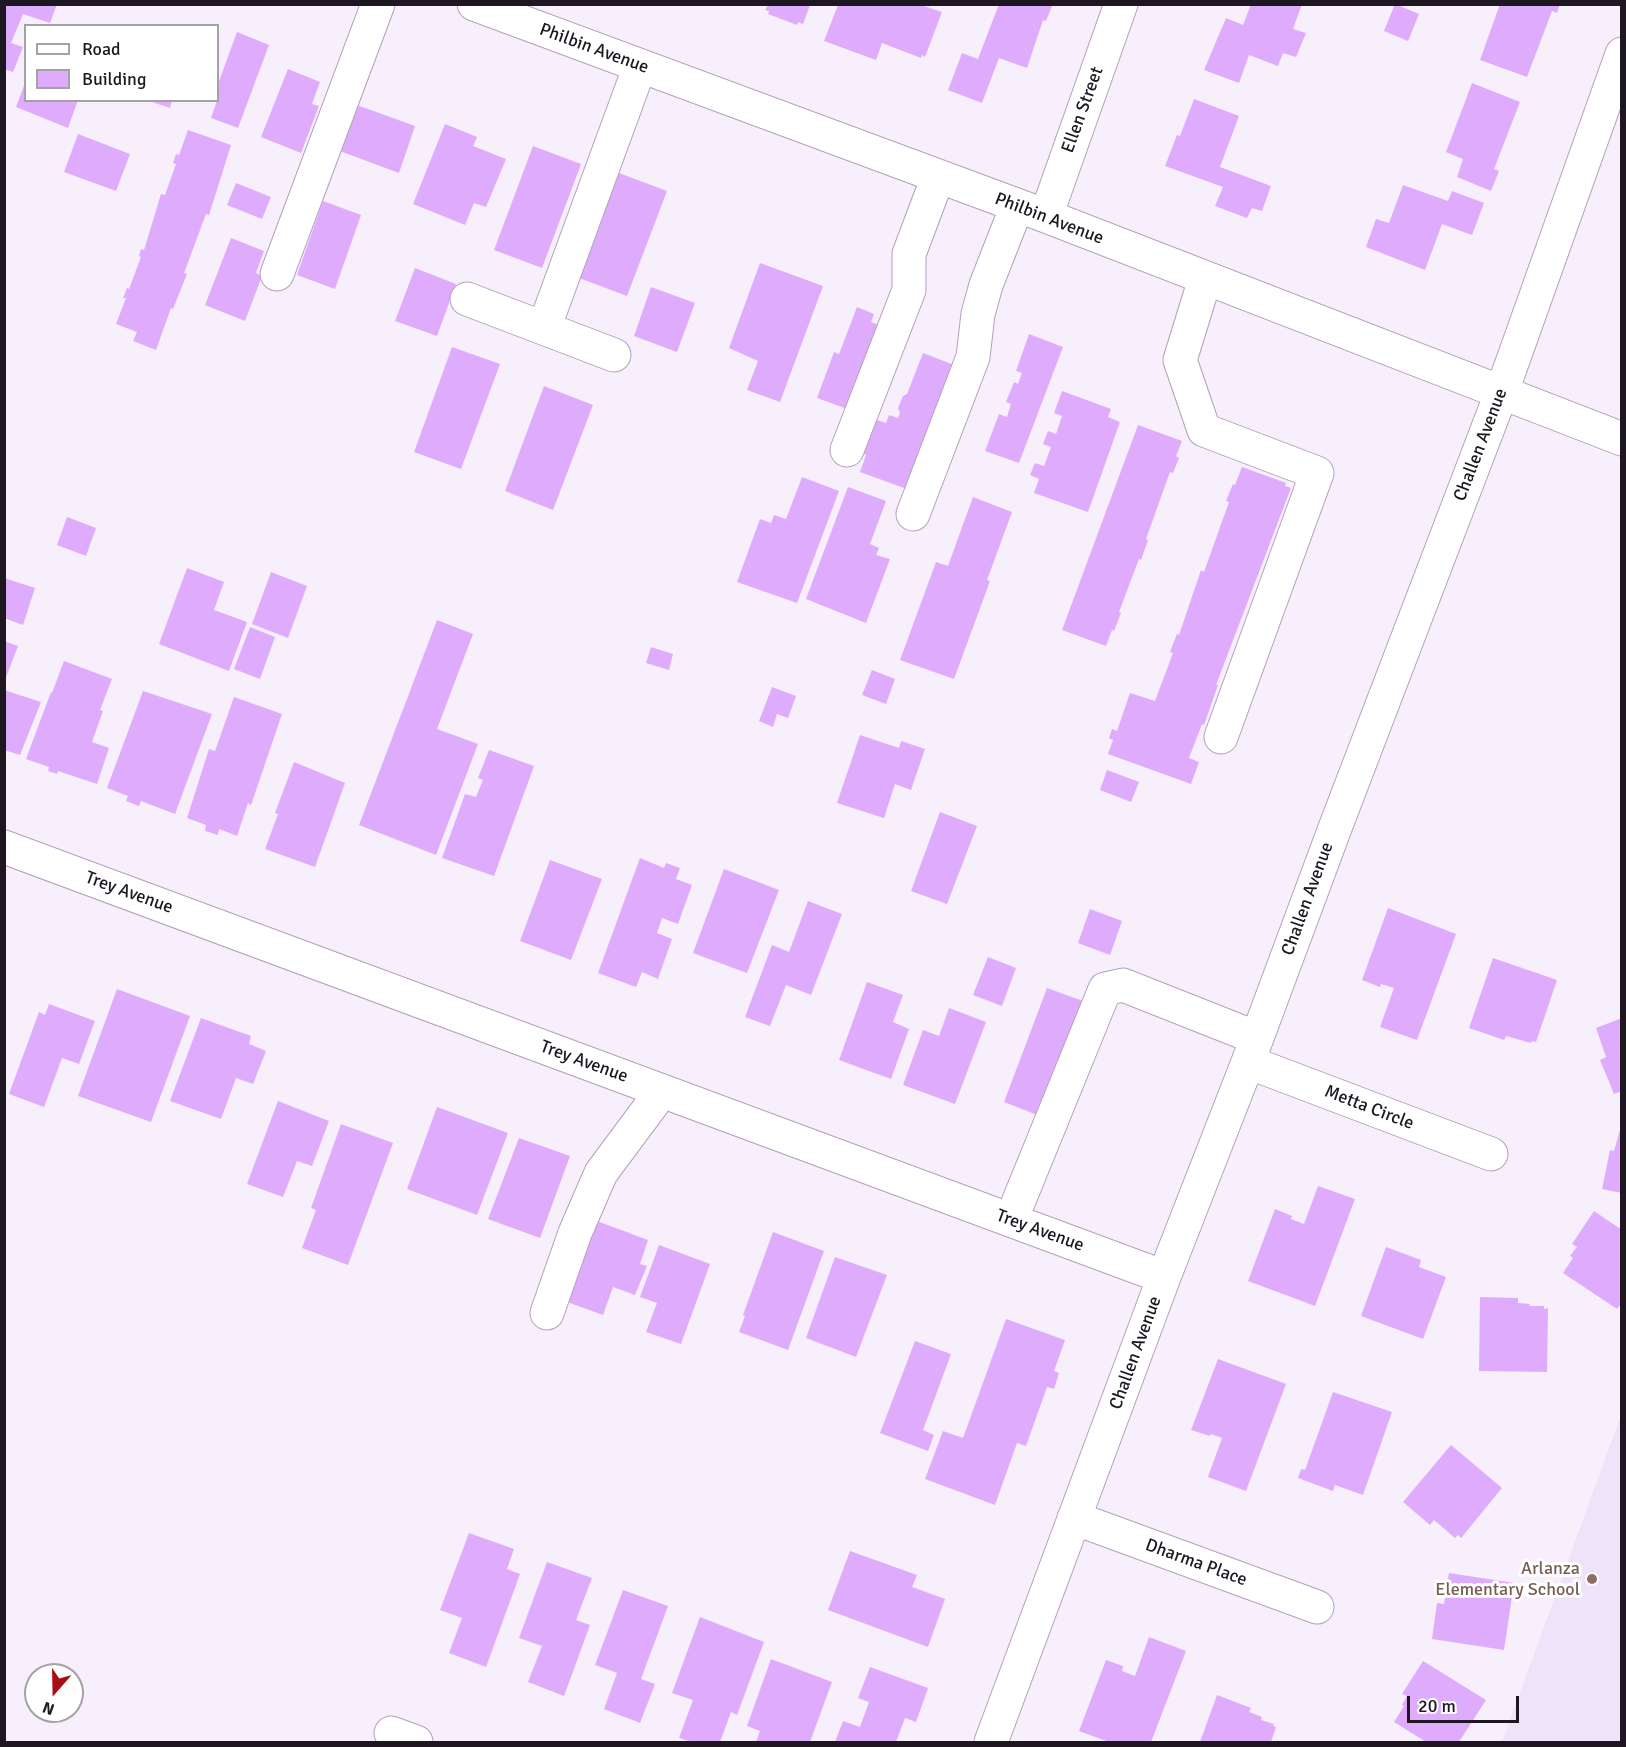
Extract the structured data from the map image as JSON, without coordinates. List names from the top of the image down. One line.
{"streets":{"street":["Philbin Avenue","Ellen Street","Challen Avenue","Trey Avenue","Metta Circle","Dharma Place"]},"crossings":[["Philbin Avenue","Ellen Street"],["Philbin Avenue","Challen Avenue"],["Challen Avenue","Trey Avenue"],["Challen Avenue","Metta Circle"],["Challen Avenue","Dharma Place"],["Trey Avenue","Metta Circle"]],"places":["Arlanza Elementary School"],"legend":["Road","Building"],"scale_bar":"20 m","north":"bottom"}
